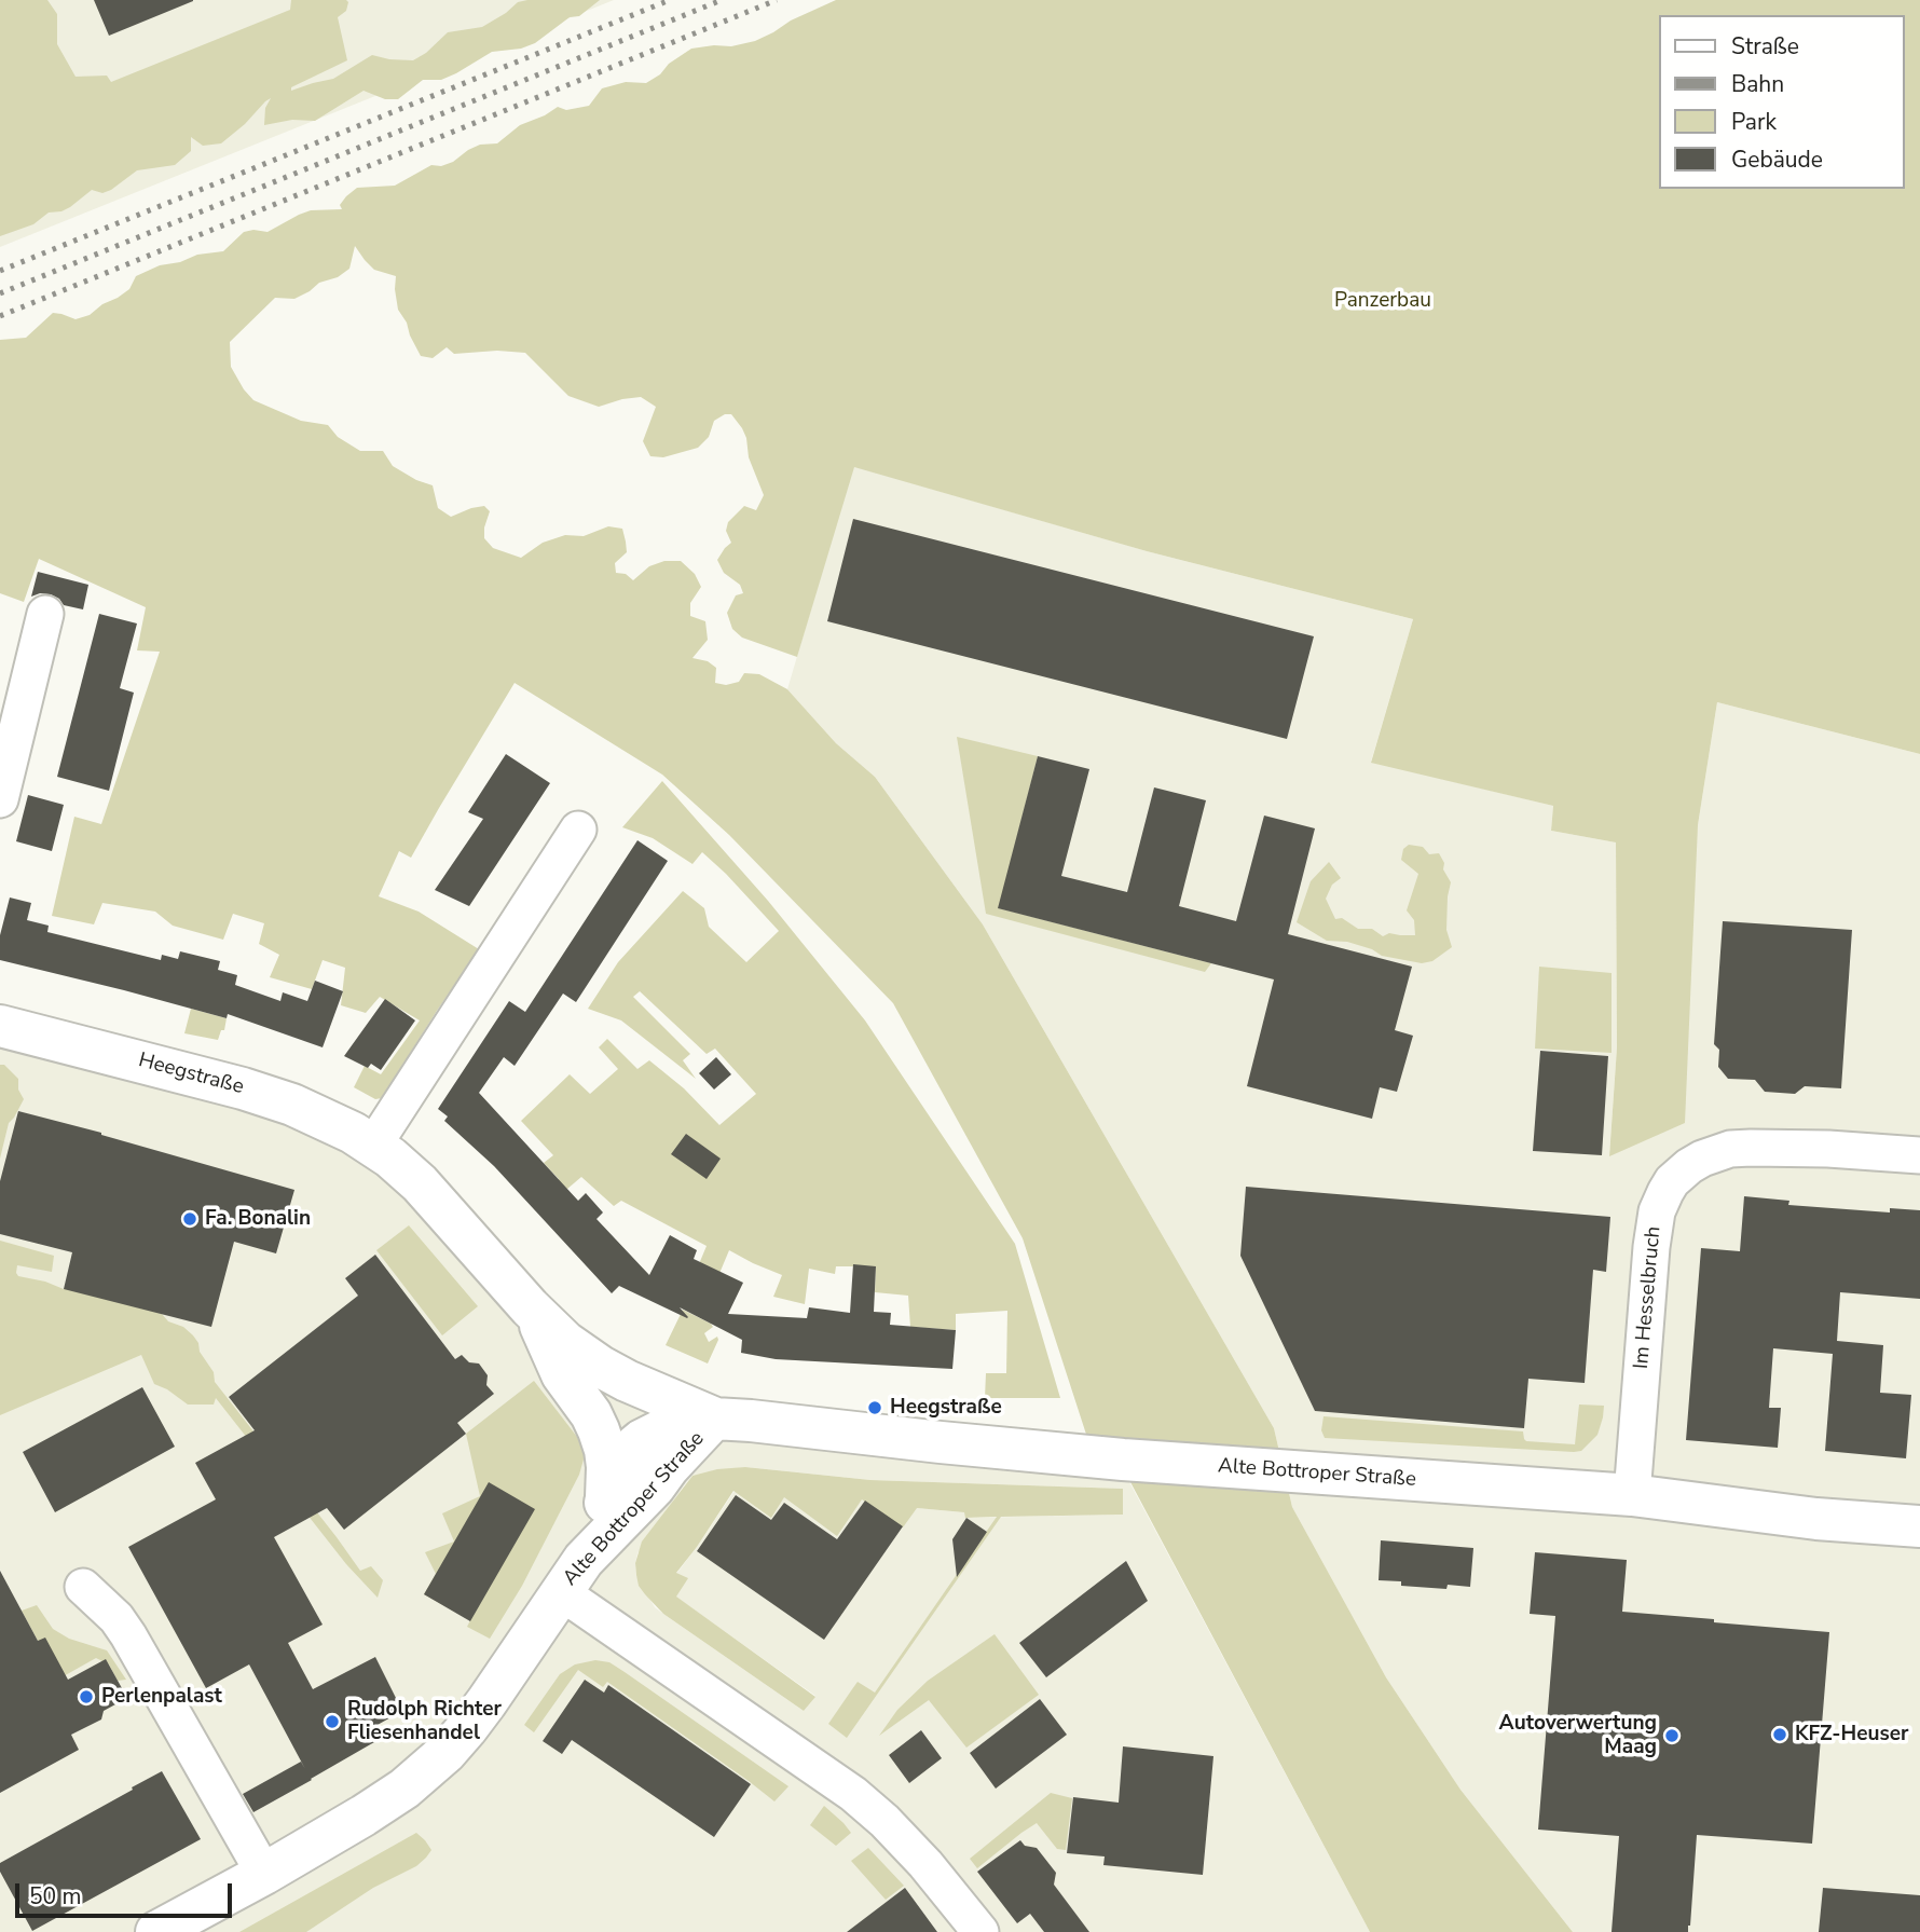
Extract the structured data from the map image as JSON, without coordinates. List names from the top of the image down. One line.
{"streets":{"street":["Heegstraße","Im Hesselbruch","Alte Bottroper Straße"]},"crossings":[["Heegstraße","Alte Bottroper Straße"],["Im Hesselbruch","Alte Bottroper Straße"]],"parks":["Panzerbau"],"places":["Fa. Bonalin","Heegstraße","Perlenpalast","Rudolph Richter Fliesenhandel","KFZ-Heuser","Autoverwertung Maag"],"legend":["Straße","Bahn","Park","Gebäude"],"scale_bar":"50 m"}
